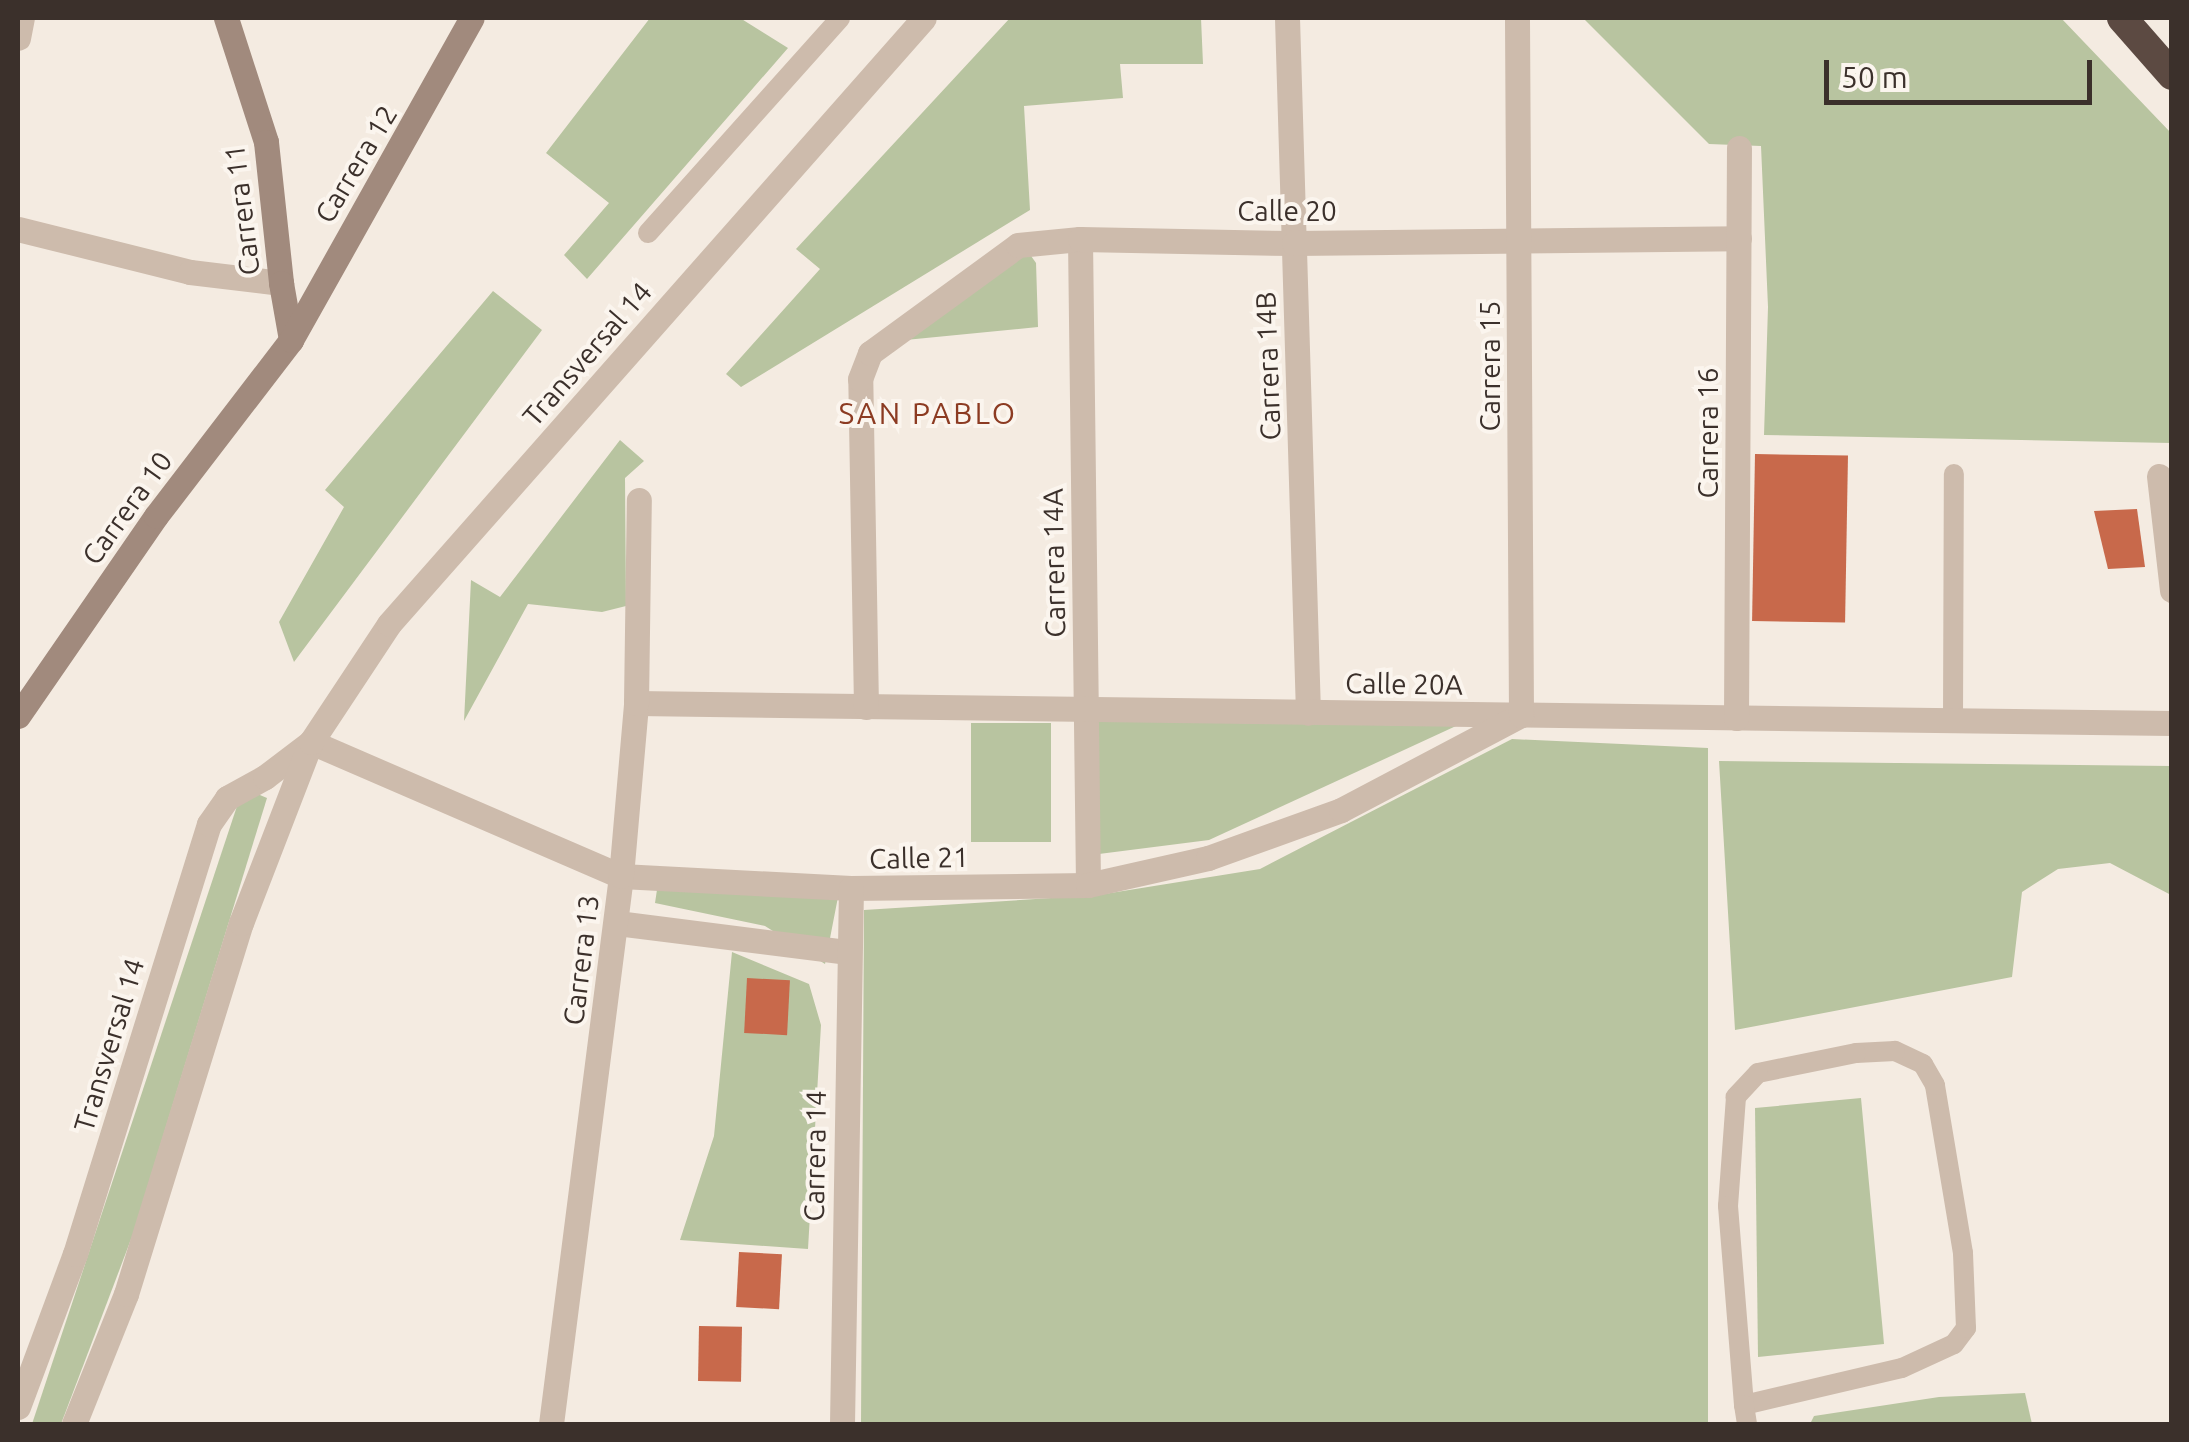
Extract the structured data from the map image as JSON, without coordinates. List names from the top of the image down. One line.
{"streets":{"street":["Carrera 12","Carrera 11","Calle 20","Transversal 14","Carrera 14B","Carrera 15","Carrera 16","Carrera 10","Carrera 14A","Calle 20A","Calle 21","Carrera 13","Carrera 14"]},"crossings":[["Carrera 12","Carrera 11"],["Carrera 12","Carrera 10"],["Carrera 11","Carrera 10"],["Calle 20","Carrera 14B"],["Calle 20","Carrera 15"],["Calle 20","Carrera 16"],["Calle 20","Carrera 14A"],["Calle 20","Calle 20A"],["Transversal 14","Calle 21"],["Carrera 14B","Calle 20A"],["Carrera 15","Calle 20A"],["Carrera 15","Calle 21"],["Carrera 16","Calle 20A"],["Carrera 14A","Calle 20A"],["Carrera 14A","Calle 21"],["Calle 20A","Calle 21"],["Calle 20A","Carrera 13"],["Calle 21","Carrera 13"],["Calle 21","Carrera 14"]],"districts":["SAN PABLO"],"scale_bar":"50 m"}
